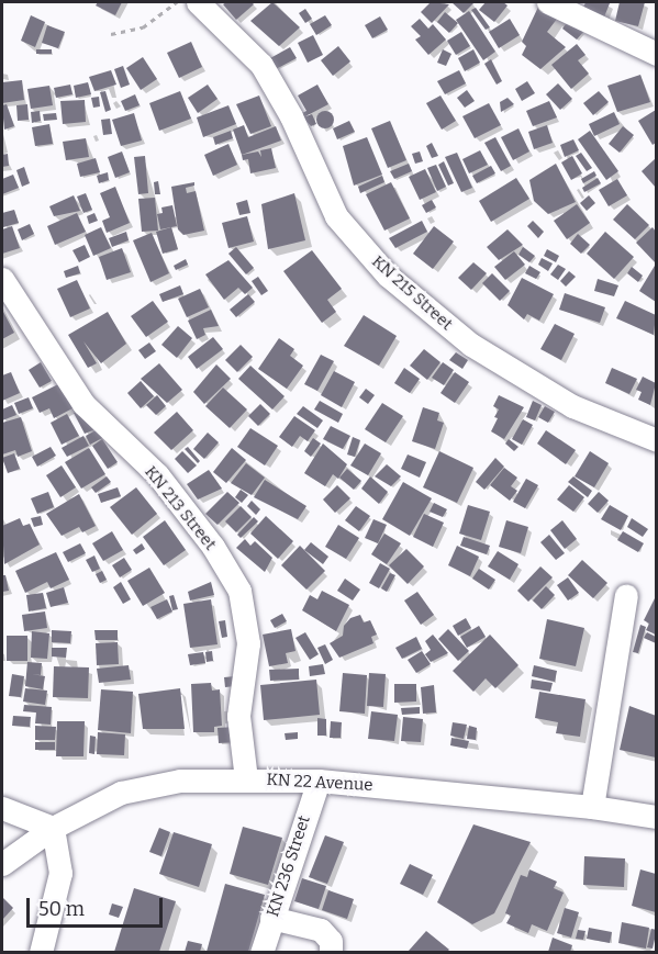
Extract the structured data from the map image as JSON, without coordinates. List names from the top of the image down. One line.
{"streets":{"street":["KN 215 Street","KN 213 Street","KN 22 Avenue","KN 236 Street"]},"crossings":[["KN 213 Street","KN 22 Avenue"],["KN 22 Avenue","KN 236 Street"]],"scale_bar":"50 m"}
